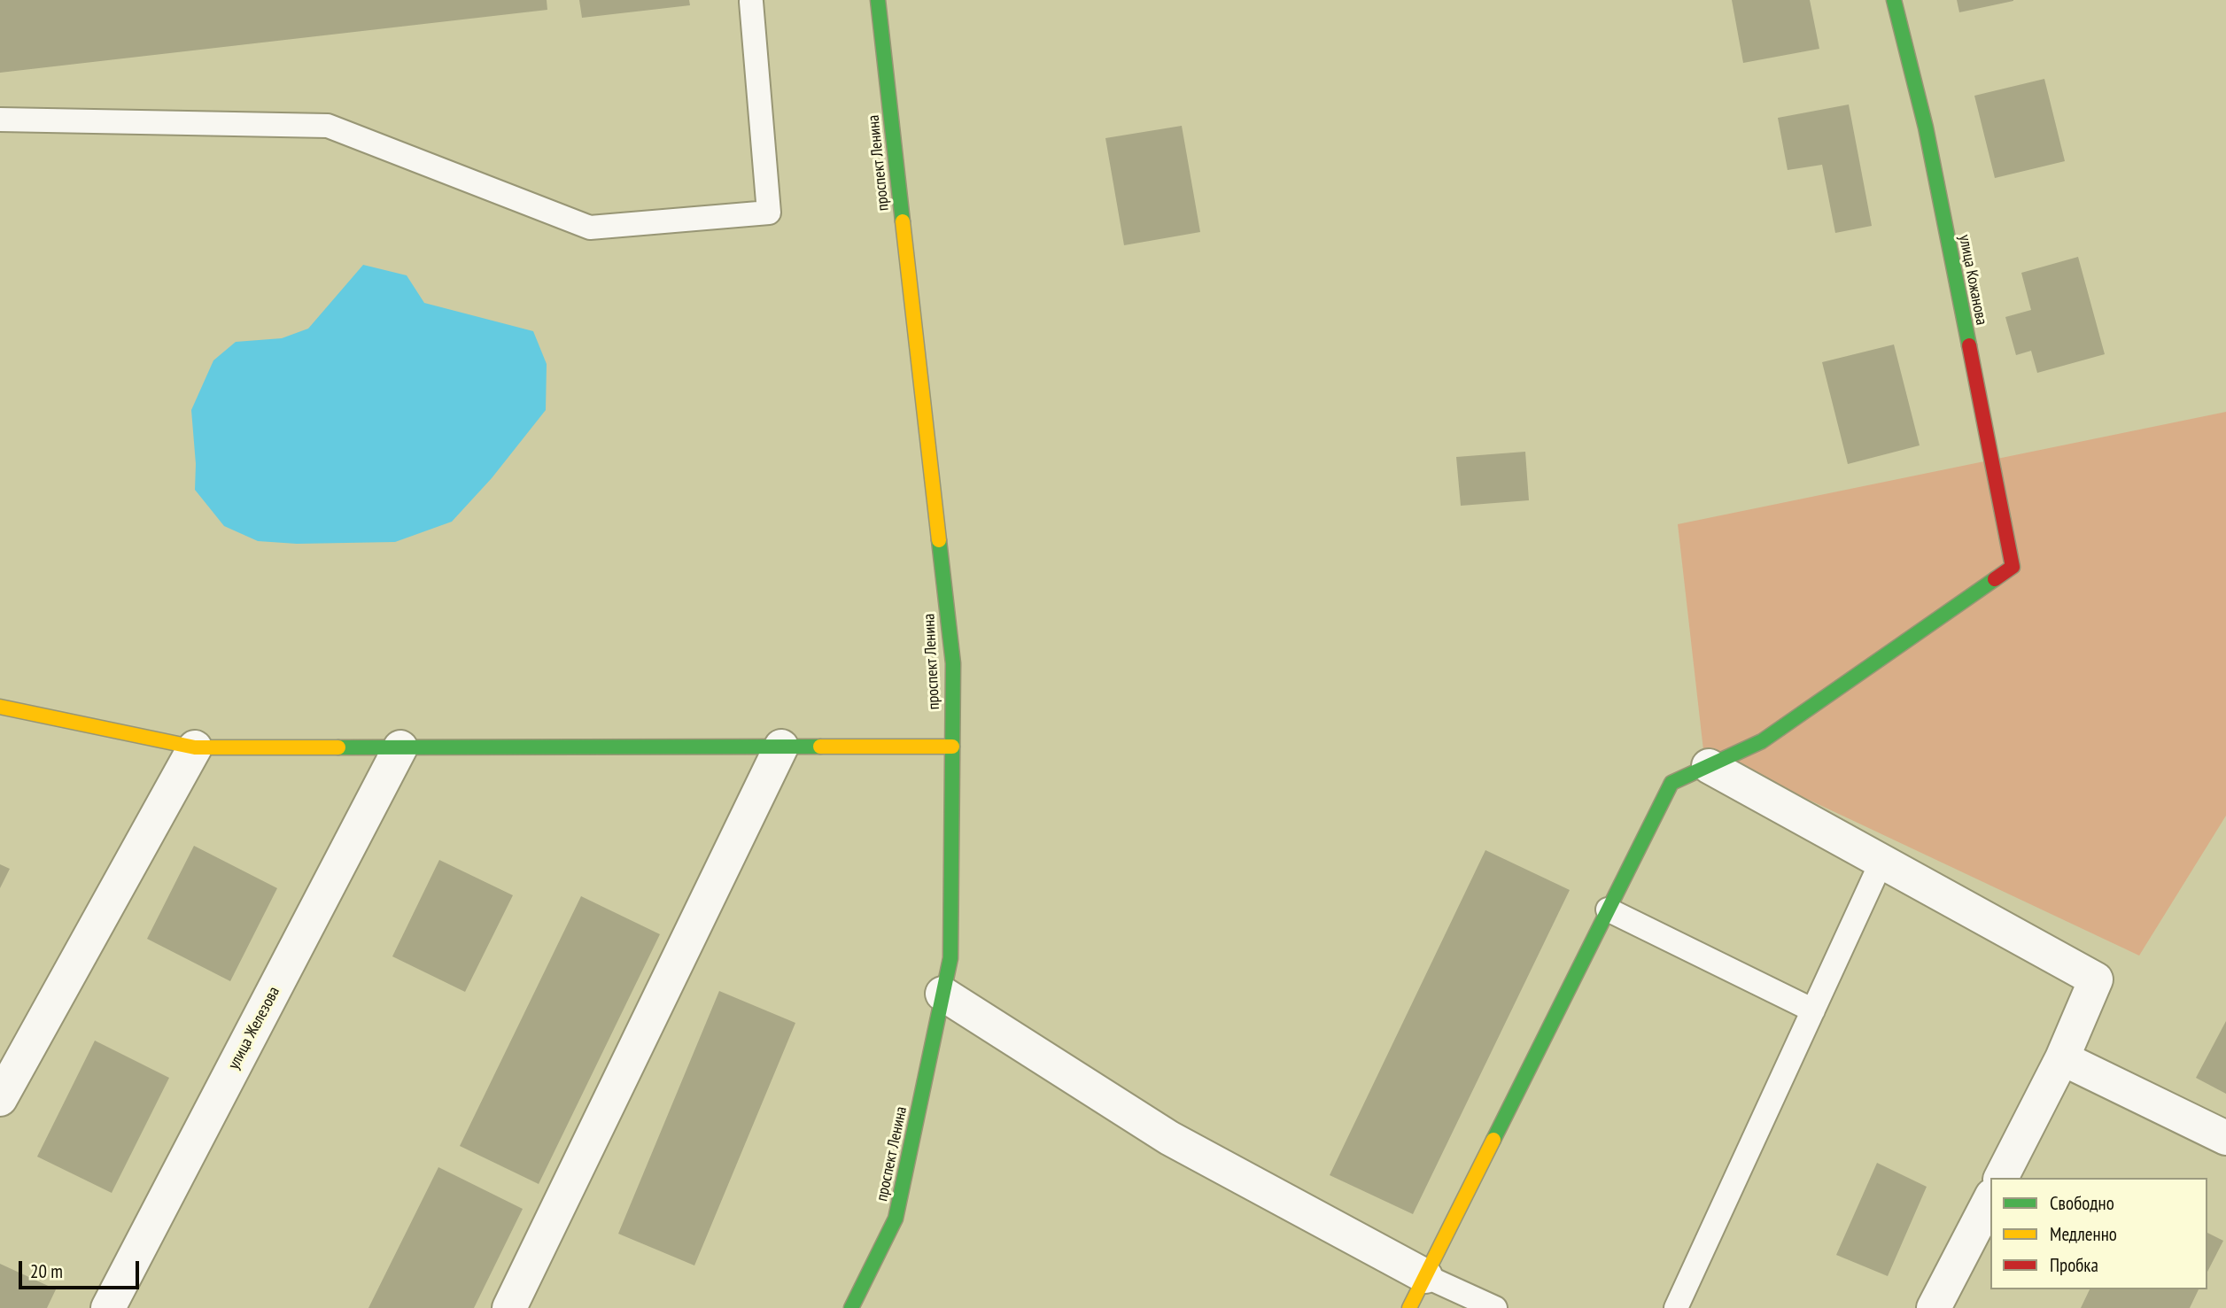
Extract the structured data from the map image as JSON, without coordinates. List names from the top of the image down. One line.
{"streets":{"street":["проспект Ленина","улица Кожанова","улица Железова"]},"legend":["Свободно","Медленно","Пробка"],"scale_bar":"20 m"}
